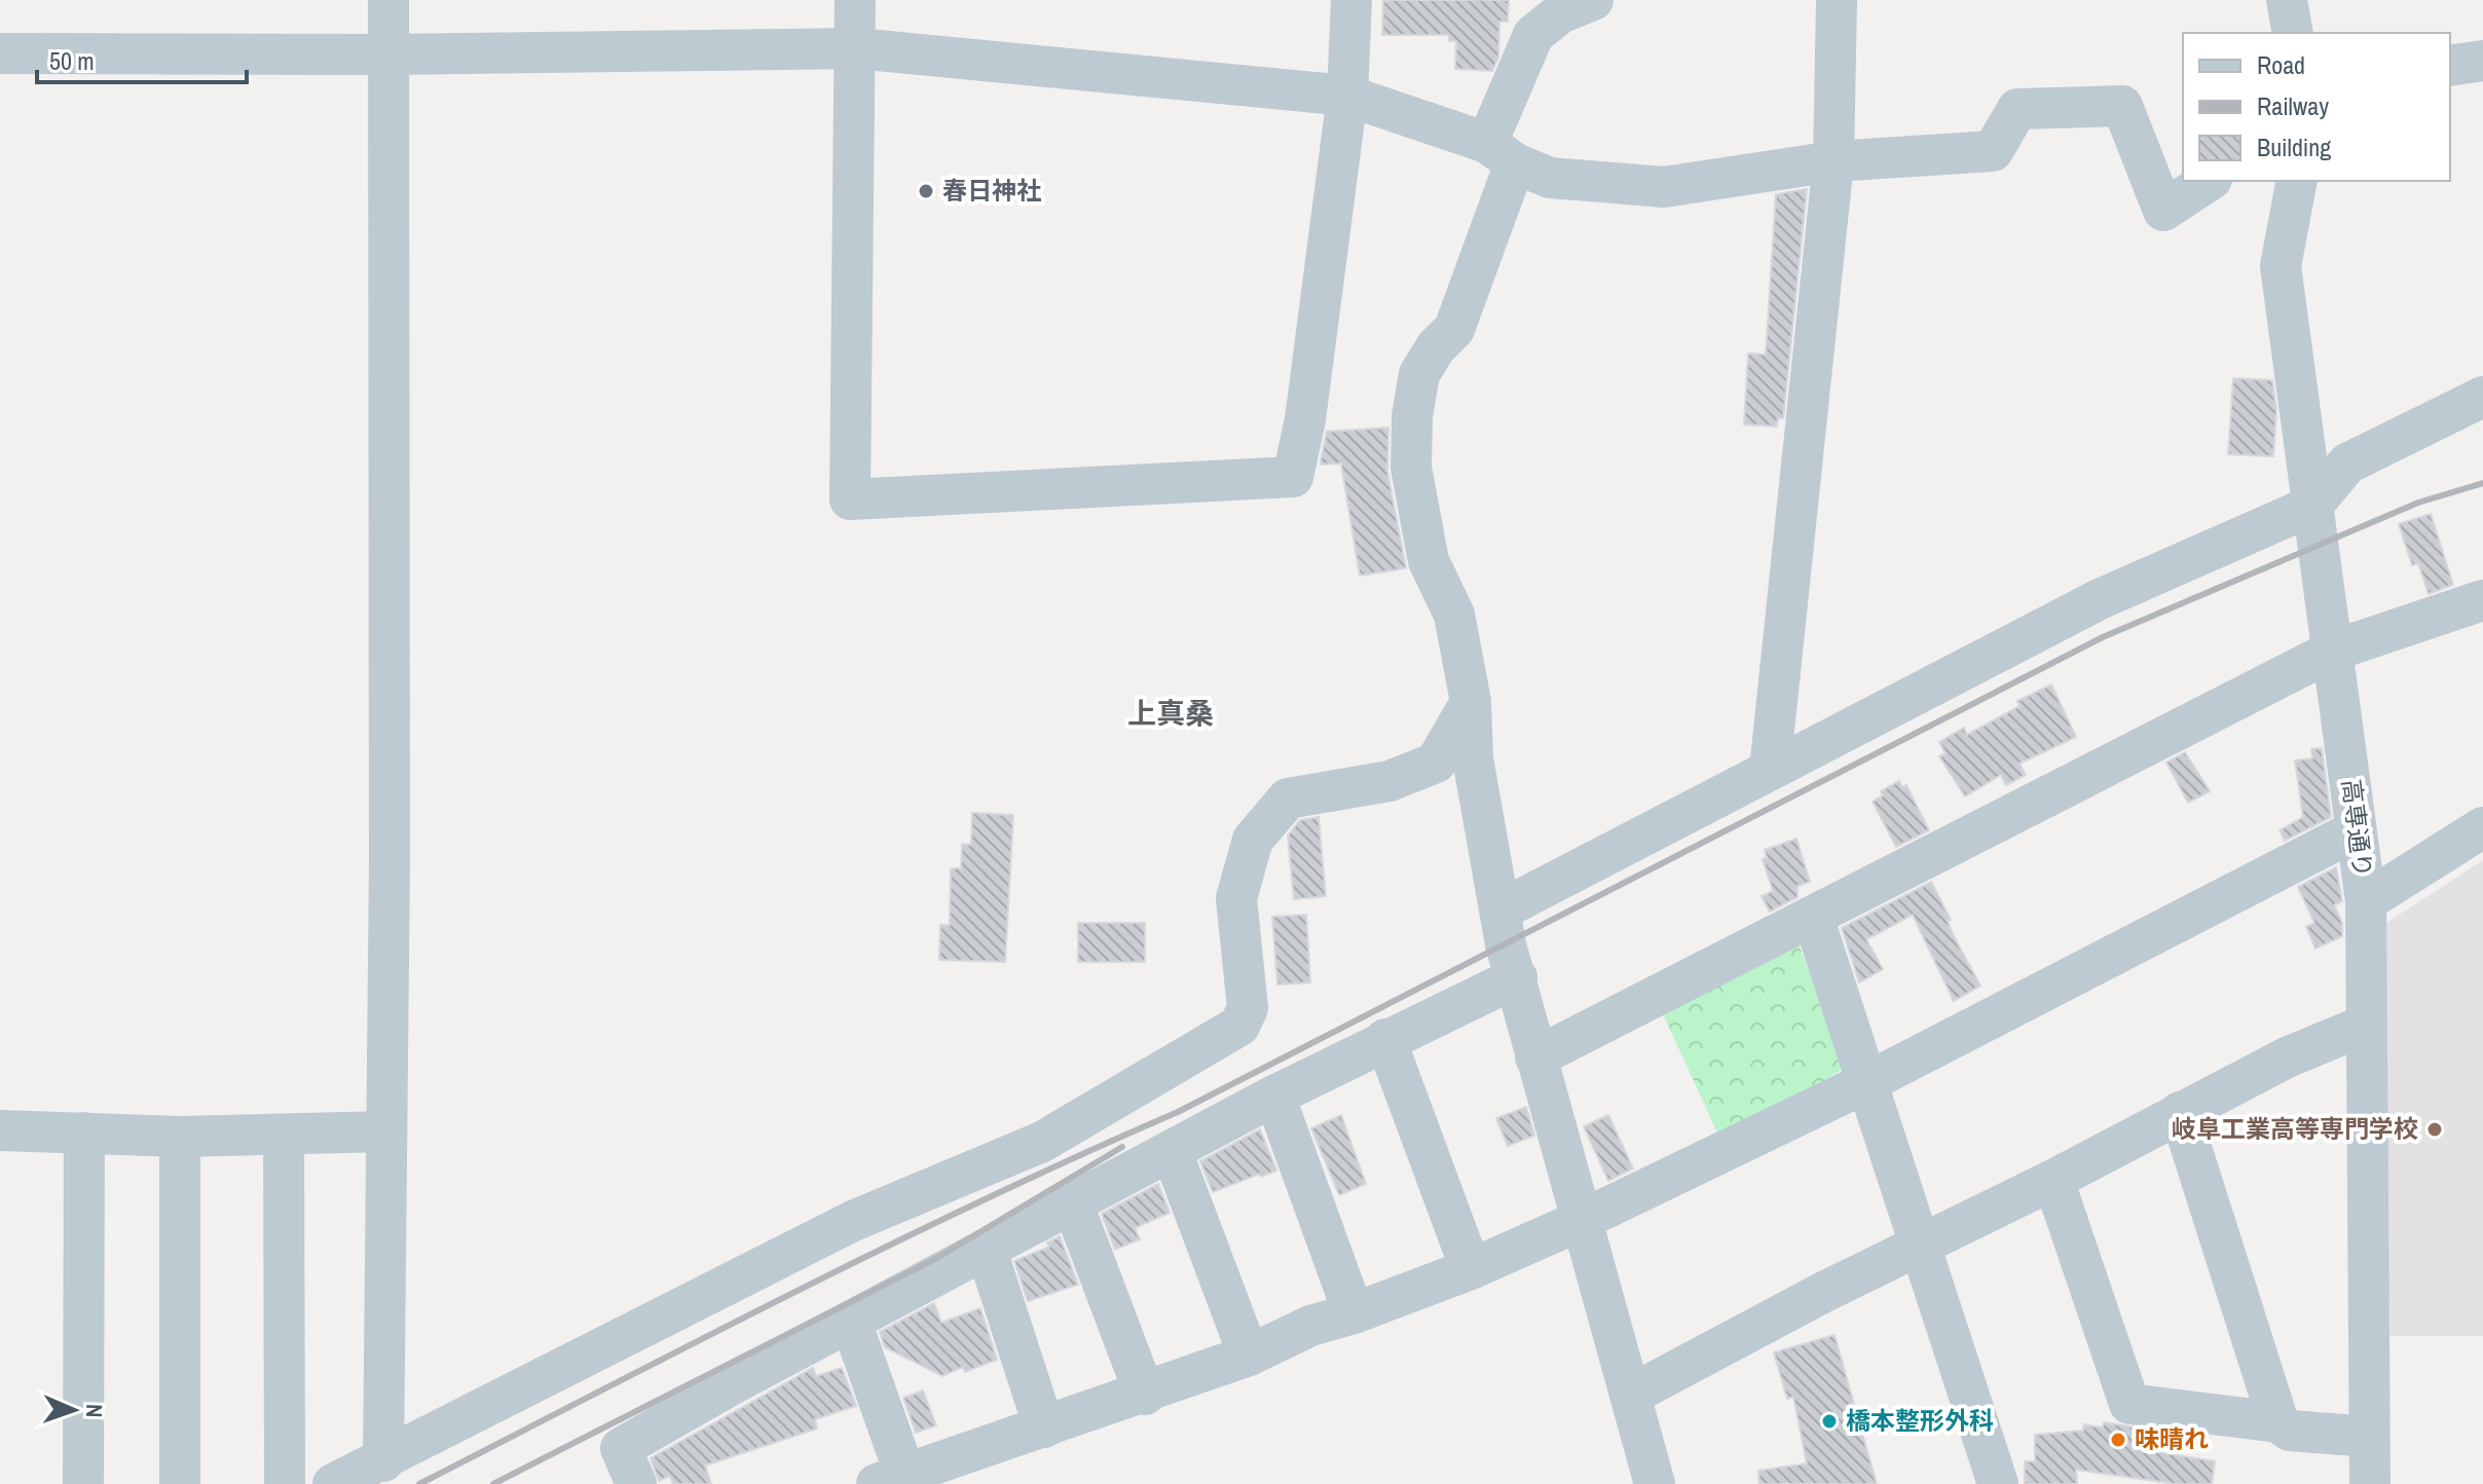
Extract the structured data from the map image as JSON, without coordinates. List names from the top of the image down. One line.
{"streets":{"street":["高専通り"]},"districts":["上真桑"],"places":["春日神社","岐阜工業高等専門学校","橋本整形外科","味晴れ"],"legend":["Road","Railway","Building"],"scale_bar":"50 m","north":"right"}
